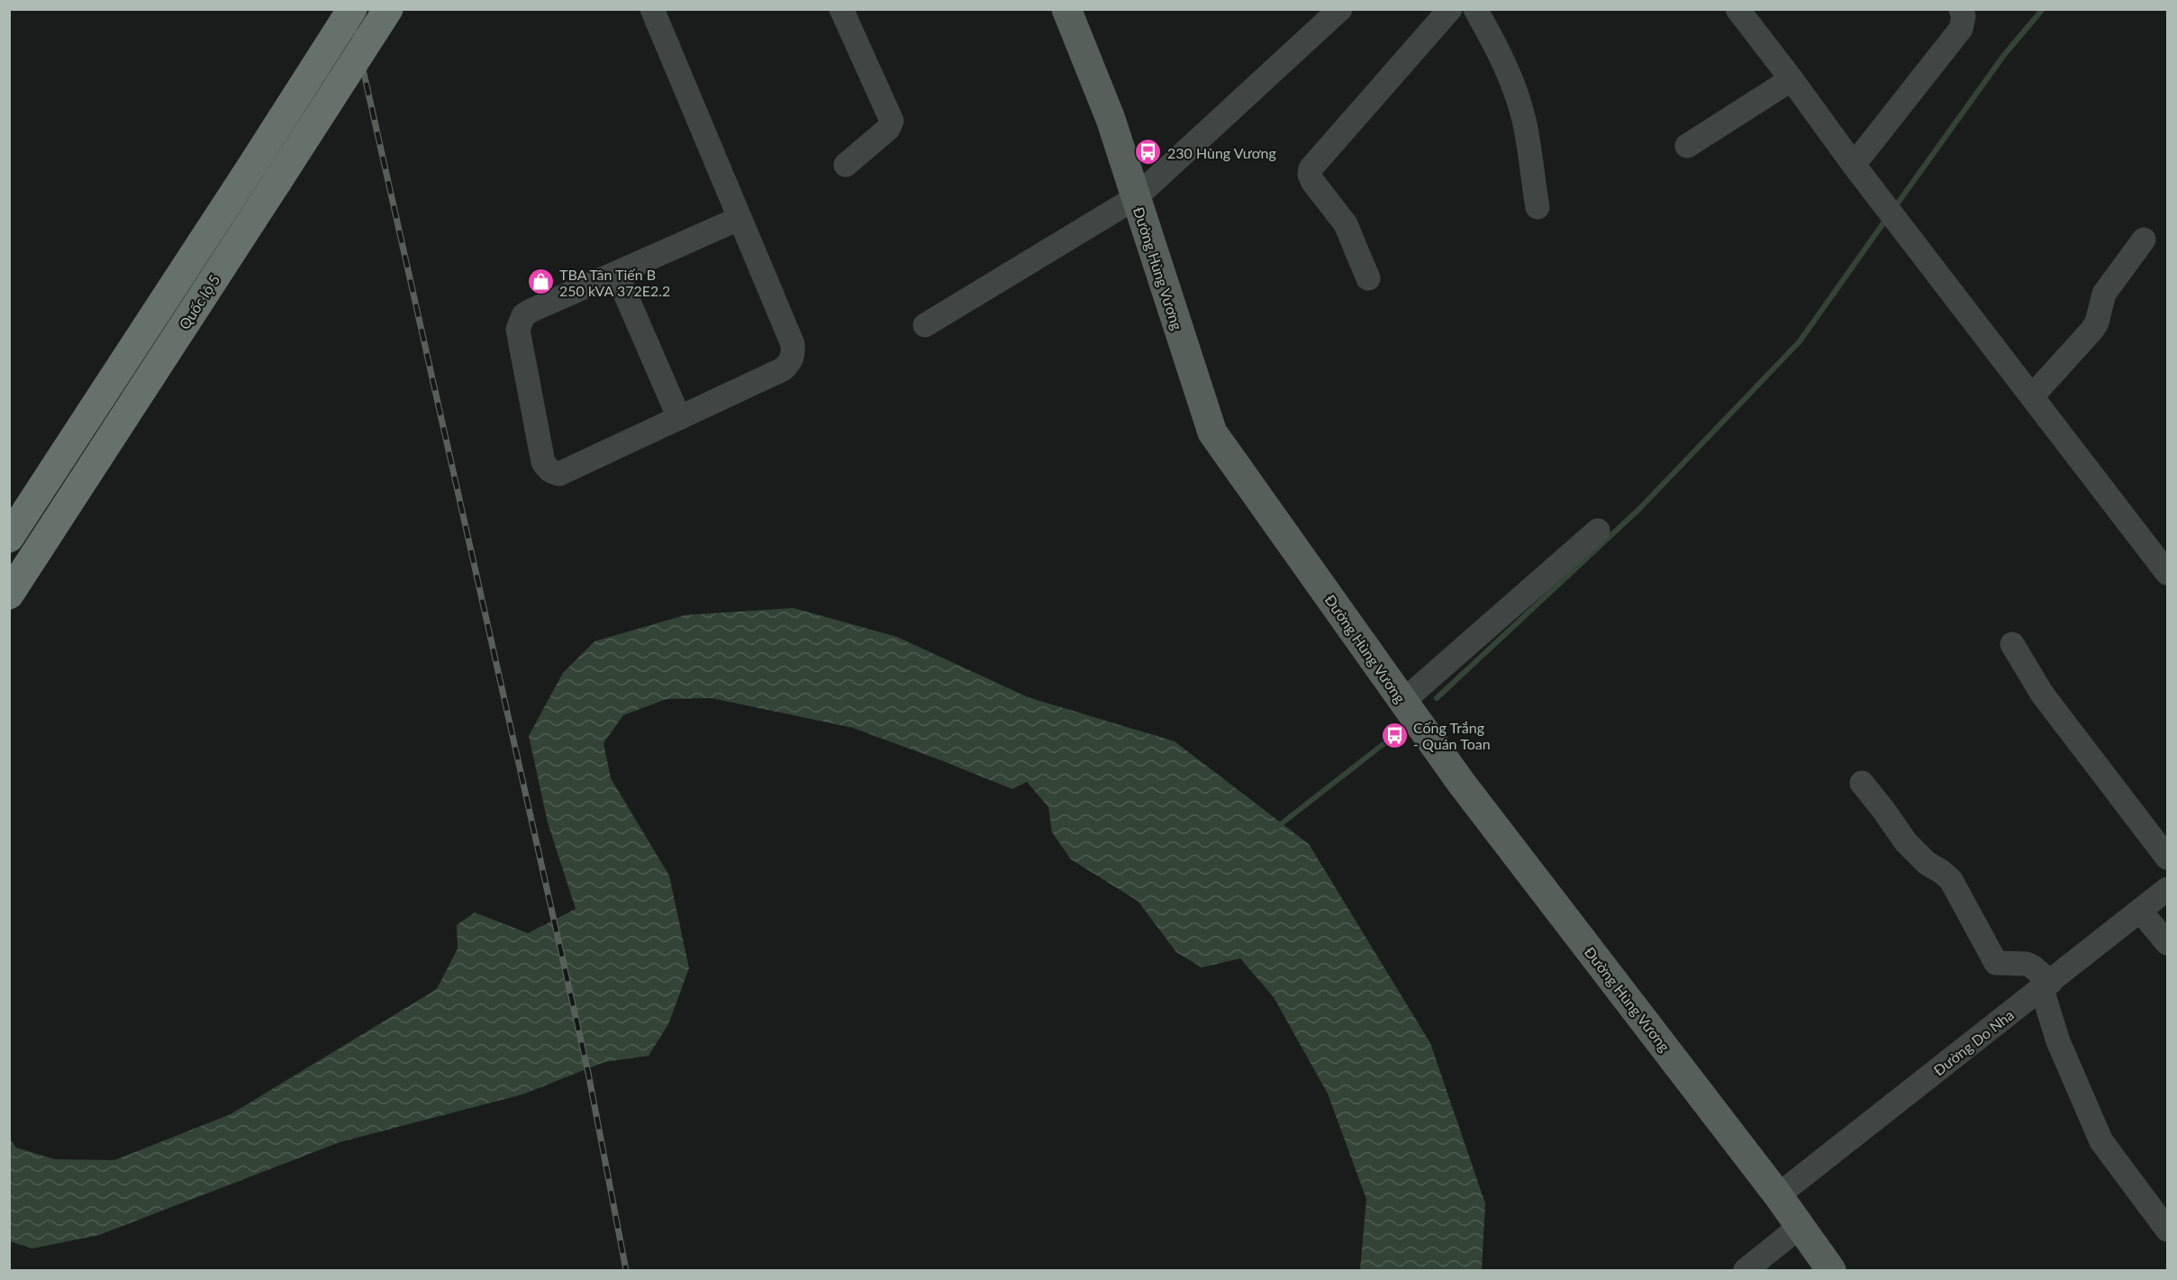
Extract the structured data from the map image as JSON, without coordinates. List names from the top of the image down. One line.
{"streets":{"highway":["Quốc lộ 5"],"main road":["Đường Hùng Vương"],"street":["Đường Do Nha"]},"crossings":[["Đường Hùng Vương","Đường Do Nha"]],"places":{"bus stop":["230 Hùng Vương","Cống Trắng - Quán Toan"],"shop":["TBA Tân Tiến B 250 kVA 372E2.2"]}}
